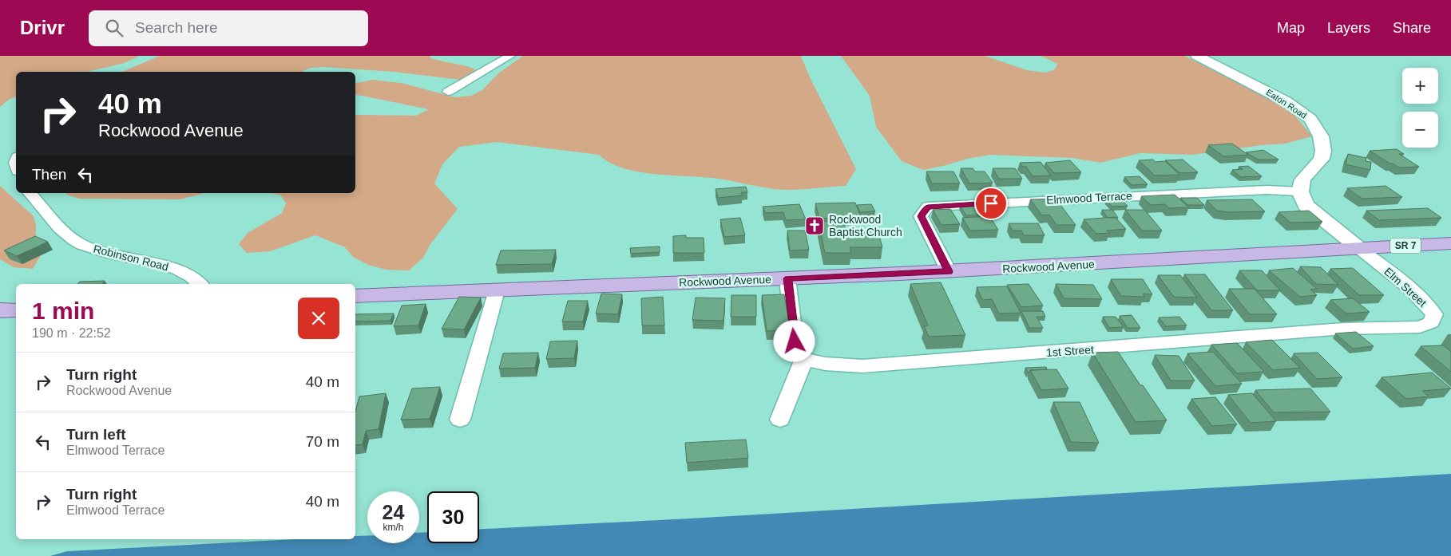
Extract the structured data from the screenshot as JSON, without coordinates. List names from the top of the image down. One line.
{"streets":{"main road":["SR 7","Rockwood Avenue"],"street":["Eaton Road","Elmwood Terrace","Robinson Road","Elm Street","1st Street"]},"crossings":[["Eaton Road","Elmwood Terrace"],["Elmwood Terrace","Rockwood Avenue"],["SR 7","Rockwood Avenue"],["SR 7","Elm Street"],["Rockwood Avenue","Elm Street"],["Elm Street","1st Street"]],"places":{"church":["Rockwood Baptist Church"]},"page":{"header":"Drivr","search":"Search here","nav":["Map","Layers","Share"],"map_buttons":["+","−"],"turn":["40 m","Rockwood Avenue"],"then":"Then","heading":["1 min","190 m · 22:52"],"list":[{"name":"Turn right","note":"Rockwood Avenue","value":"40 m"},{"name":"Turn left","note":"Elmwood Terrace","value":"70 m"},{"name":"Turn right","note":"Elmwood Terrace","value":"40 m"}],"speed":"24 km/h","limit":"30"}}
